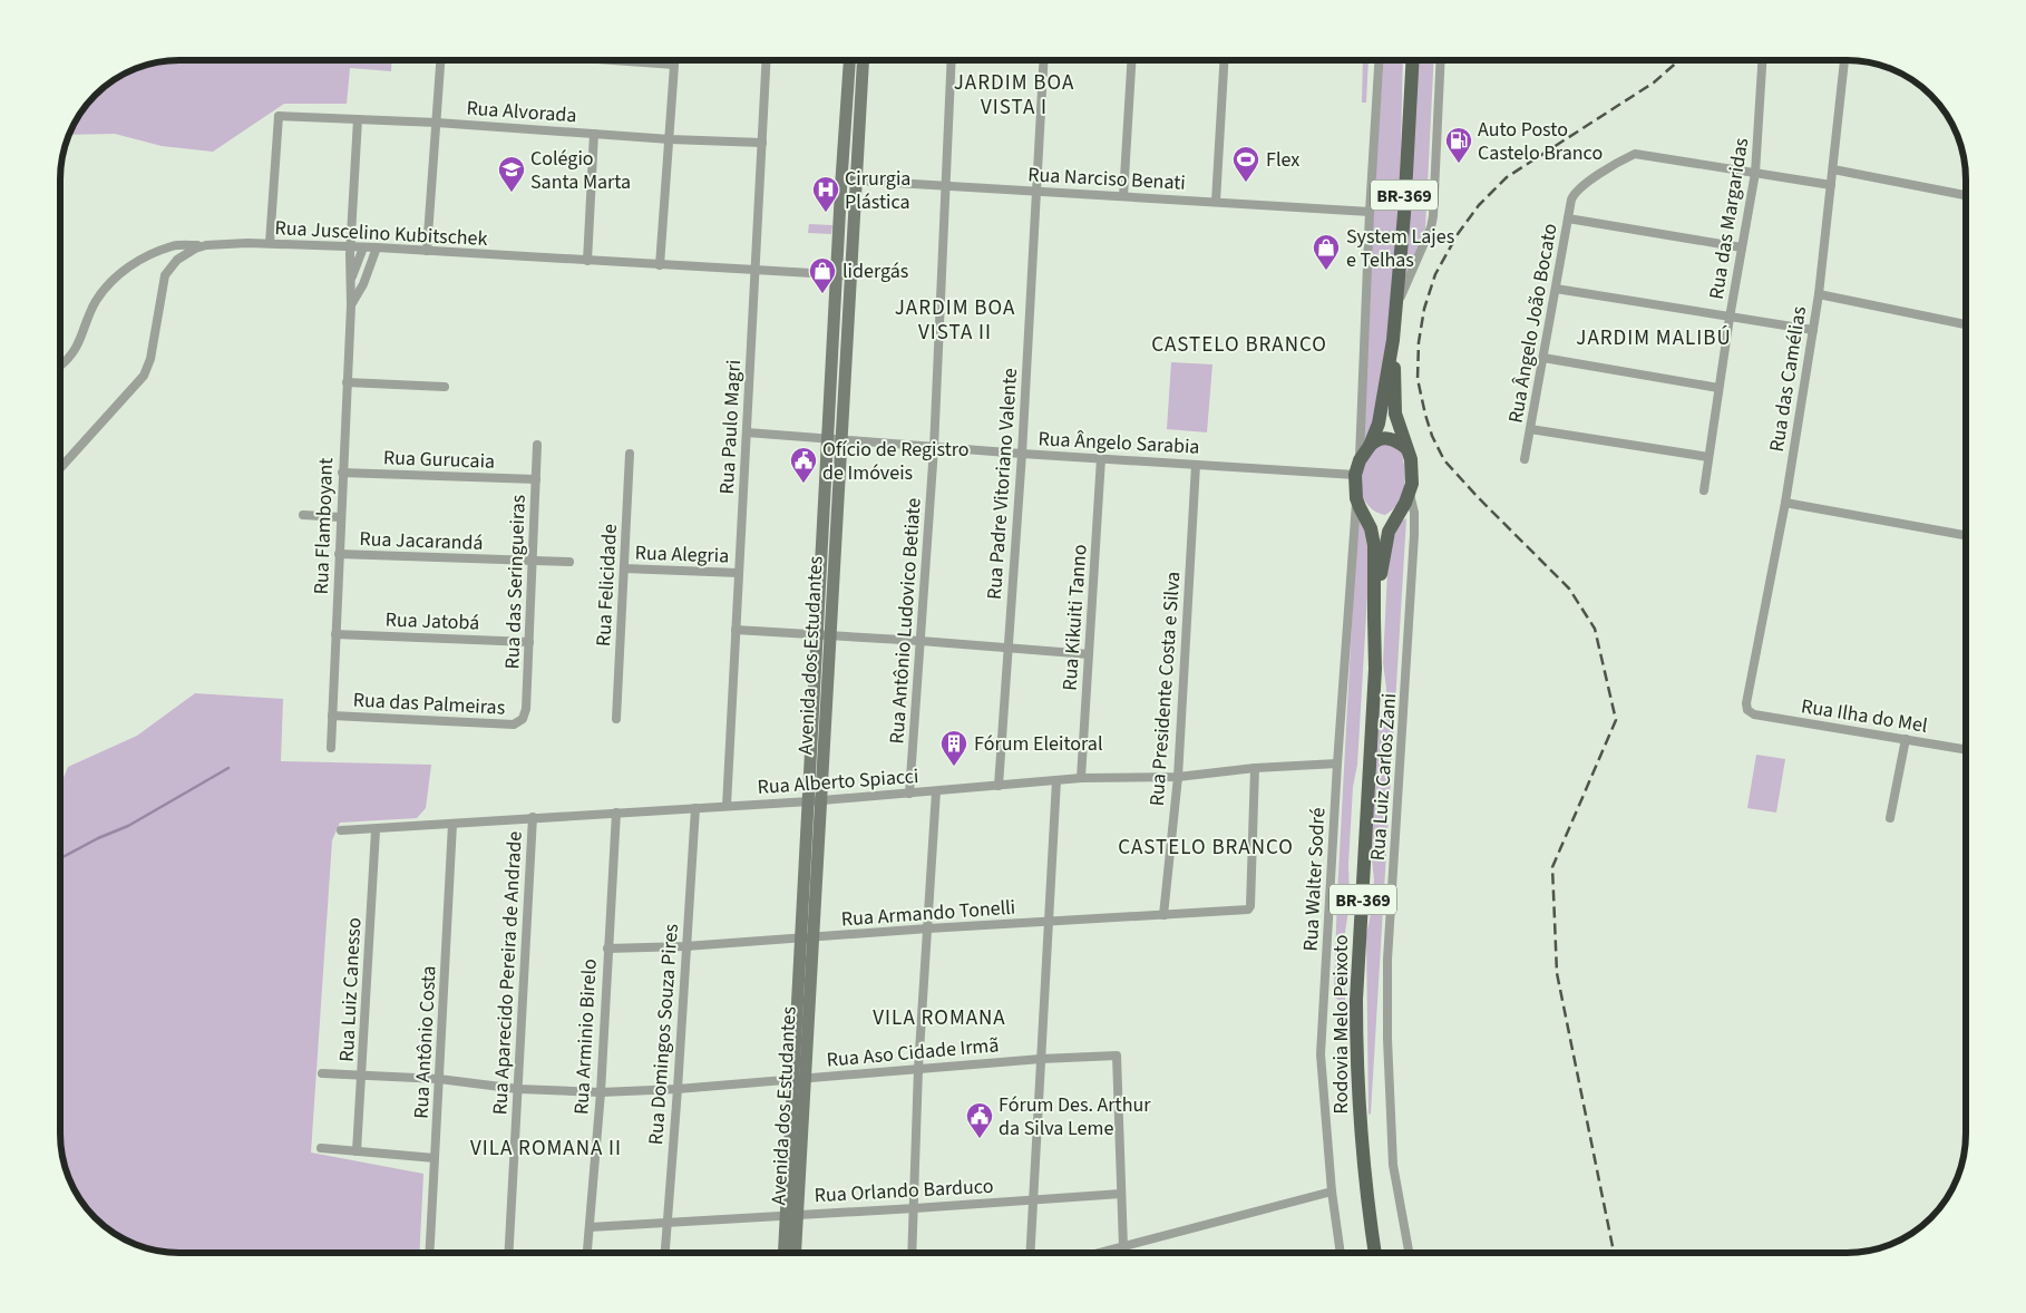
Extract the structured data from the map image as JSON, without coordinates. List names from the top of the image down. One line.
{"streets":{"main road":["BR-369","Rodovia Melo Peixoto"],"street":["Rua Alvorada","Rua Narciso Benati","Rua das Margaridas","Rua Juscelino Kubitschek","Rua Ângelo João Bocato","Rua das Camélias","Rua Paulo Magri","Rua Ângelo Sarabia","Rua Gurucaia","Rua Padre Vitoriano Valente","Rua Flamboyant","Rua Jacarandá","Rua Alegria","Rua das Seringueiras","Rua Felicidade","Rua Kikuiti Tanno","Rua Jatobá","Rua Antônio Ludovico Betiate","Avenida dos Estudantes","Rua Presidente Costa e Silva","Rua das Palmeiras","Rua Ilha do Mel","Rua Luiz Carlos Zani","Rua Alberto Spiacci","Rua Walter Sodré","Rua Armando Tonelli","Rua Aparecido Pereira de Andrade","Rua Luiz Canesso","Rua Domingos Souza Pires","Rua Arminio Birelo","Rua Antônio Costa","Rua Aso Cidade Irmã","Rua Orlando Barduco"]},"crossings":[["Rua Alvorada","Rua Juscelino Kubitschek"],["Rua Alvorada","Rua Paulo Magri"],["Rua Alvorada","Rua Flamboyant"],["Rua Narciso Benati","Rua Padre Vitoriano Valente"],["Rua Narciso Benati","Rua Antônio Ludovico Betiate"],["Rua Narciso Benati","Avenida dos Estudantes"],["Rua das Margaridas","Rua Ângelo João Bocato"],["Rua Juscelino Kubitschek","Rua Paulo Magri"],["Rua Juscelino Kubitschek","Rua Flamboyant"],["Rua Juscelino Kubitschek","Avenida dos Estudantes"],["Rua das Camélias","Rua Ilha do Mel"],["Rua Paulo Magri","Rua Ângelo Sarabia"],["Rua Paulo Magri","Rua Alegria"],["Rua Paulo Magri","Rua Alberto Spiacci"],["Rua Ângelo Sarabia","Rua Padre Vitoriano Valente"],["Rua Ângelo Sarabia","Rua Kikuiti Tanno"],["Rua Ângelo Sarabia","Rua Antônio Ludovico Betiate"],["Rua Ângelo Sarabia","Avenida dos Estudantes"],["Rua Ângelo Sarabia","Rua Presidente Costa e Silva"],["Rua Ângelo Sarabia","Rua Luiz Carlos Zani"],["Rua Ângelo Sarabia","Rua Walter Sodré"],["Rua Ângelo Sarabia","Rodovia Melo Peixoto"],["Rua Gurucaia","Rua Flamboyant"],["Rua Gurucaia","Rua das Seringueiras"],["Rua Padre Vitoriano Valente","Rua Alberto Spiacci"],["Rua Flamboyant","Rua Jacarandá"],["Rua Flamboyant","Rua Jatobá"],["Rua Flamboyant","Rua das Palmeiras"],["Rua Jacarandá","Rua das Seringueiras"],["Rua Alegria","Rua Felicidade"],["Rua das Seringueiras","Rua Jatobá"],["Rua das Seringueiras","Rua das Palmeiras"],["Rua Kikuiti Tanno","Rua Alberto Spiacci"],["Rua Antônio Ludovico Betiate","Rua Alberto Spiacci"],["Avenida dos Estudantes","Rua Alberto Spiacci"],["Avenida dos Estudantes","Rua Armando Tonelli"],["Avenida dos Estudantes","Rua Aso Cidade Irmã"],["Avenida dos Estudantes","Rua Orlando Barduco"],["Rua Presidente Costa e Silva","Rua Alberto Spiacci"],["Rua Presidente Costa e Silva","Rua Armando Tonelli"],["Rua Luiz Carlos Zani","Rua Walter Sodré"],["Rua Luiz Carlos Zani","Rodovia Melo Peixoto"],["Rua Alberto Spiacci","Rua Walter Sodré"],["Rua Alberto Spiacci","Rua Armando Tonelli"],["Rua Alberto Spiacci","Rua Aparecido Pereira de Andrade"],["Rua Alberto Spiacci","Rua Luiz Canesso"],["Rua Alberto Spiacci","Rua Domingos Souza Pires"],["Rua Alberto Spiacci","Rua Arminio Birelo"],["Rua Alberto Spiacci","Rua Antônio Costa"],["Rua Walter Sodré","Rodovia Melo Peixoto"],["Rua Armando Tonelli","Rua Domingos Souza Pires"],["Rua Armando Tonelli","Rua Arminio Birelo"],["Rua Domingos Souza Pires","Rua Aso Cidade Irmã"],["Rua Domingos Souza Pires","Rua Orlando Barduco"],["Rua Arminio Birelo","Rua Aso Cidade Irmã"],["Rua Arminio Birelo","Rua Orlando Barduco"],["Rua Aso Cidade Irmã","Rua Orlando Barduco"]],"districts":["JARDIM BOA VISTA I","JARDIM BOA VISTA II","JARDIM MALIBÚ","CASTELO BRANCO","CASTELO BRANCO","VILA ROMANA","VILA ROMANA II"],"places":{"fuel station":["Auto Posto Castelo Branco"],"sports":["Flex"],"school or university":["Colégio Santa Marta"],"hospital":["Cirurgia Plástica"],"shop":["System Lajes e Telhas","lidergás"],"public building":["Ofício de Registro de Imóveis","Fórum Des. Arthur da Silva Leme"],"building":["Fórum Eleitoral"]}}
